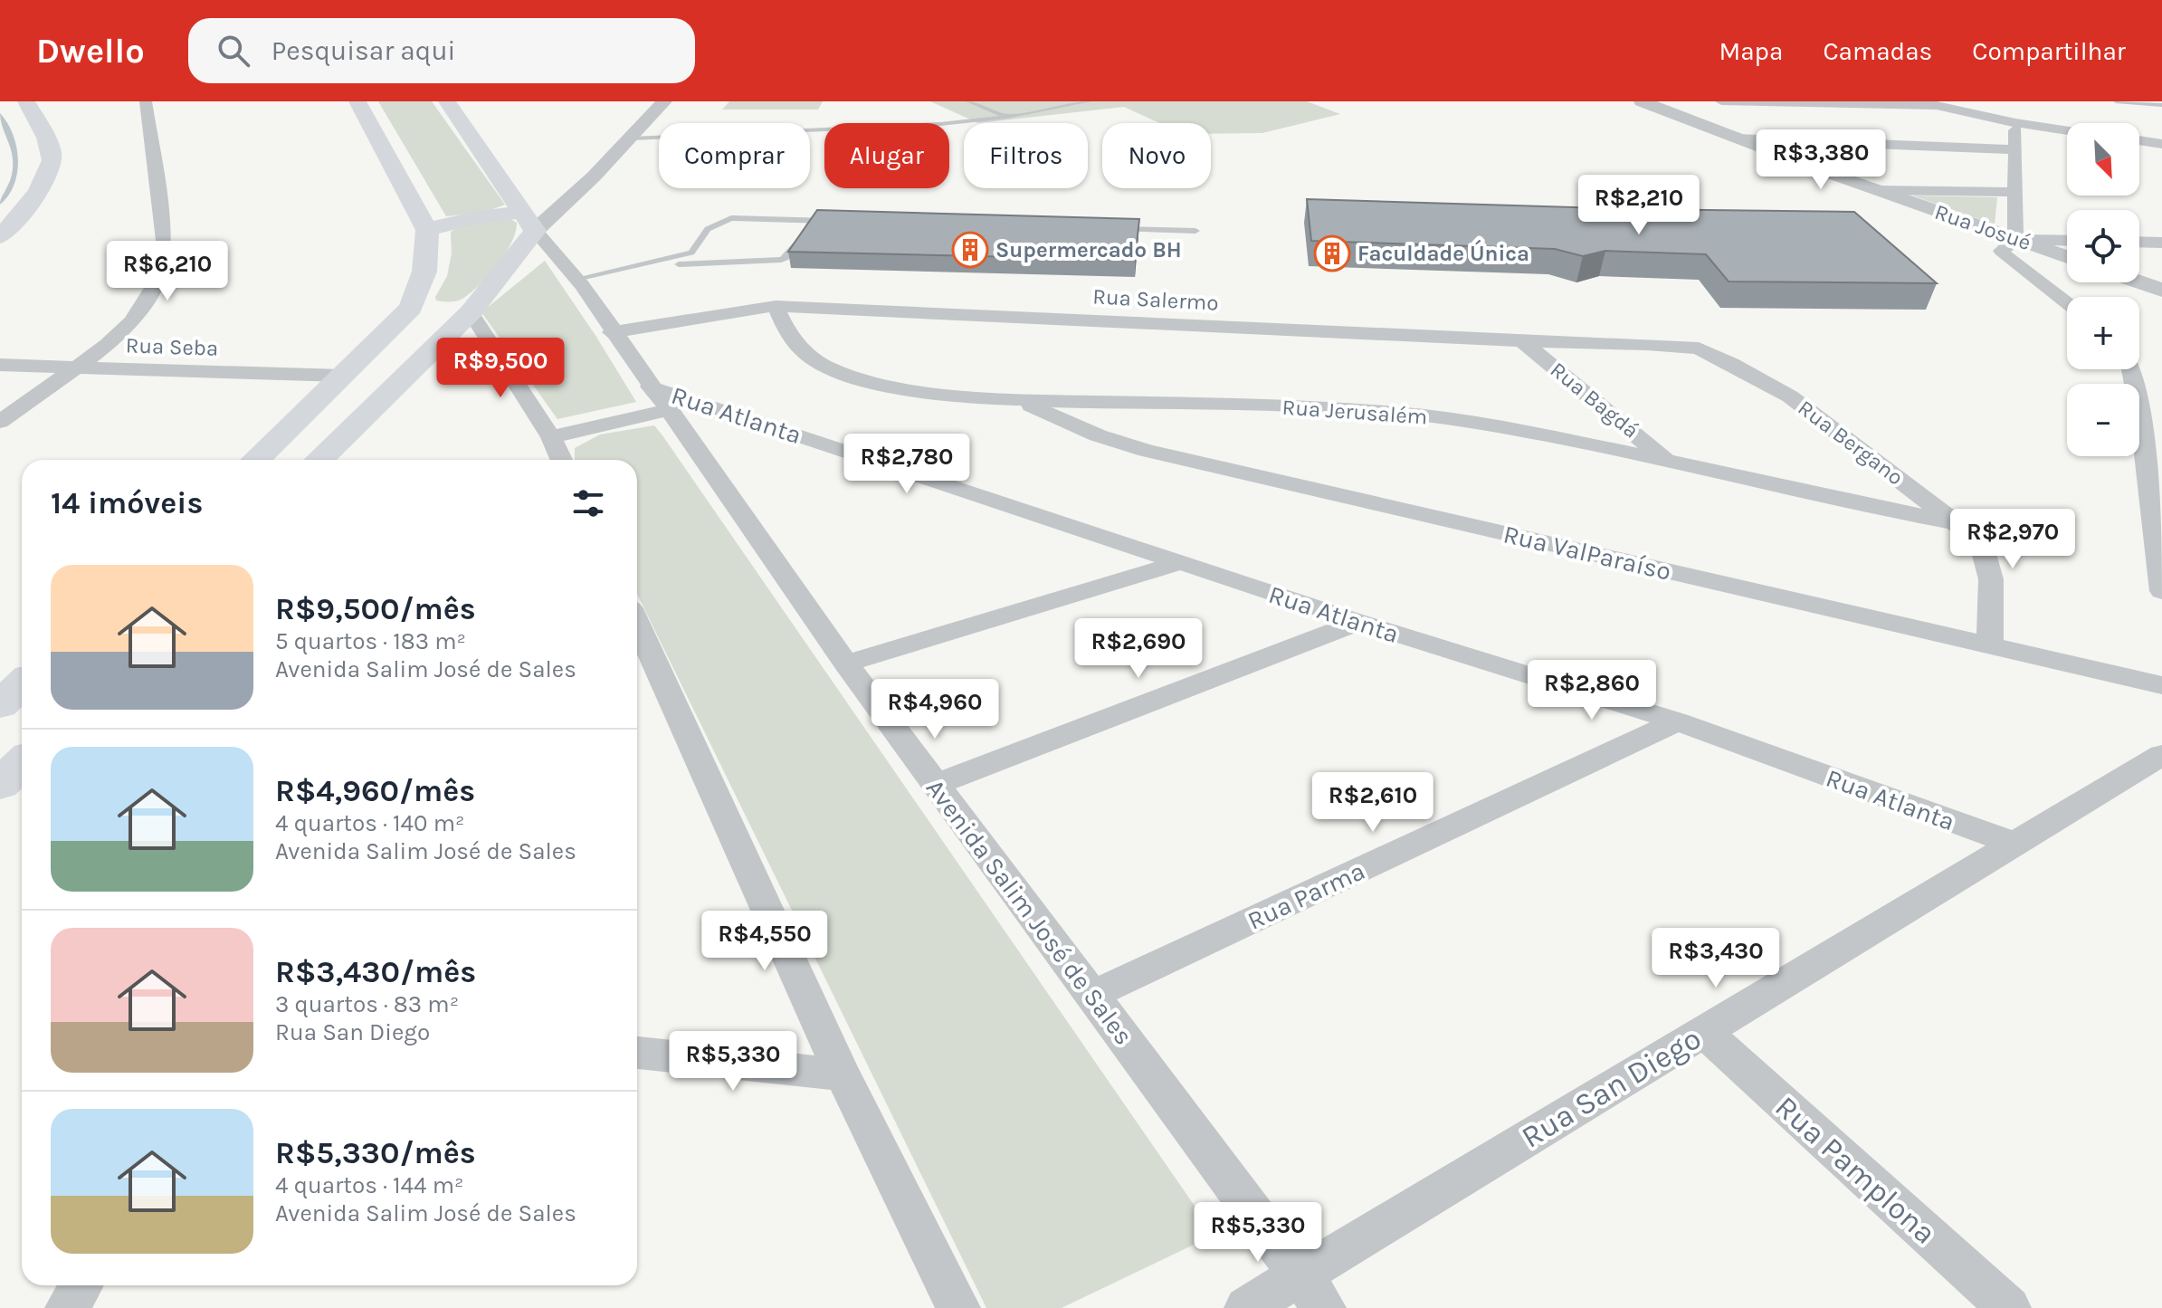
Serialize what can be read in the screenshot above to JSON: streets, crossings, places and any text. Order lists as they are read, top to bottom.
{
  "streets": {
    "street": [
      "Rua Josué",
      "Rua Salermo",
      "Rua Seba",
      "Rua Bagdá",
      "Rua Jerusalém",
      "Rua Atlanta",
      "Rua Bergano",
      "Rua ValParaíso",
      "Rua Parma",
      "Avenida Salim José de Sales",
      "Rua San Diego",
      "Rua Pamplona"
    ]
  },
  "crossings": [
    ["Rua Salermo", "Rua Bagdá"],
    ["Rua Salermo", "Rua Jerusalém"],
    ["Rua Salermo", "Rua Bergano"],
    ["Rua Salermo", "Avenida Salim José de Sales"],
    ["Rua Bagdá", "Rua Jerusalém"],
    ["Rua Jerusalém", "Rua Bergano"],
    ["Rua Jerusalém", "Rua ValParaíso"],
    ["Rua Atlanta", "Rua Parma"],
    ["Rua Atlanta", "Avenida Salim José de Sales"],
    ["Rua Atlanta", "Rua San Diego"],
    ["Rua Bergano", "Rua ValParaíso"],
    ["Rua Parma", "Avenida Salim José de Sales"],
    ["Avenida Salim José de Sales", "Rua San Diego"],
    ["Rua San Diego", "Rua Pamplona"]
  ],
  "places": {
    "building": ["Supermercado BH", "Faculdade Única"]
  },
  "north": "bottom right",
  "page": {
    "header": "Dwello",
    "search": "Pesquisar aqui",
    "nav": ["Mapa", "Camadas", "Compartilhar"],
    "map_buttons": ["+", "−"],
    "chip": [
      "Comprar",
      "Alugar",
      "Filtros",
      "Novo"
    ],
    "price": [
      "R$3,380",
      "R$2,210",
      "R$6,210",
      "R$9,500",
      "R$2,780",
      "R$2,970",
      "R$2,690",
      "R$2,860",
      "R$4,960",
      "R$2,610",
      "R$4,550",
      "R$3,430",
      "R$5,330",
      "R$5,330"
    ],
    "heading": "14 imóveis",
    "list": [
      {
        "name": "R$9,500/mês",
        "note": "5 quartos · 183 m² · Avenida Salim José de Sales"
      },
      {
        "name": "R$4,960/mês",
        "note": "4 quartos · 140 m² · Avenida Salim José de Sales"
      },
      {
        "name": "R$3,430/mês",
        "note": "3 quartos · 83 m² · Rua San Diego"
      },
      {
        "name": "R$5,330/mês",
        "note": "4 quartos · 144 m² · Avenida Salim José de Sales"
      }
    ]
  }
}
